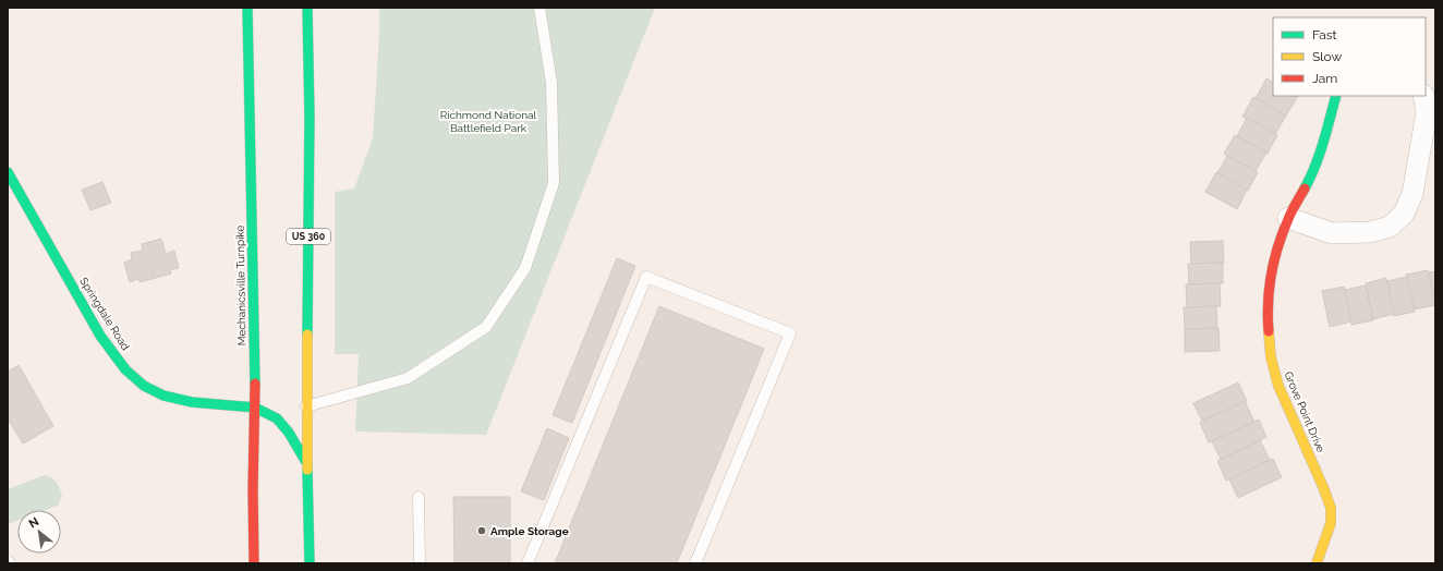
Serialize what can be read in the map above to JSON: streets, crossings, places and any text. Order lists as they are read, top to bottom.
{
  "streets": {
    "main road": [
      "US 360",
      "Mechanicsville Turnpike",
      "Springdale Road",
      "Grove Point Drive"
    ]
  },
  "crossings": [
    ["Mechanicsville Turnpike", "Springdale Road"]
  ],
  "parks": ["Richmond National Battlefield Park"],
  "places": ["Ample Storage"],
  "legend": ["Fast", "Slow", "Jam"],
  "north": "top left"
}
